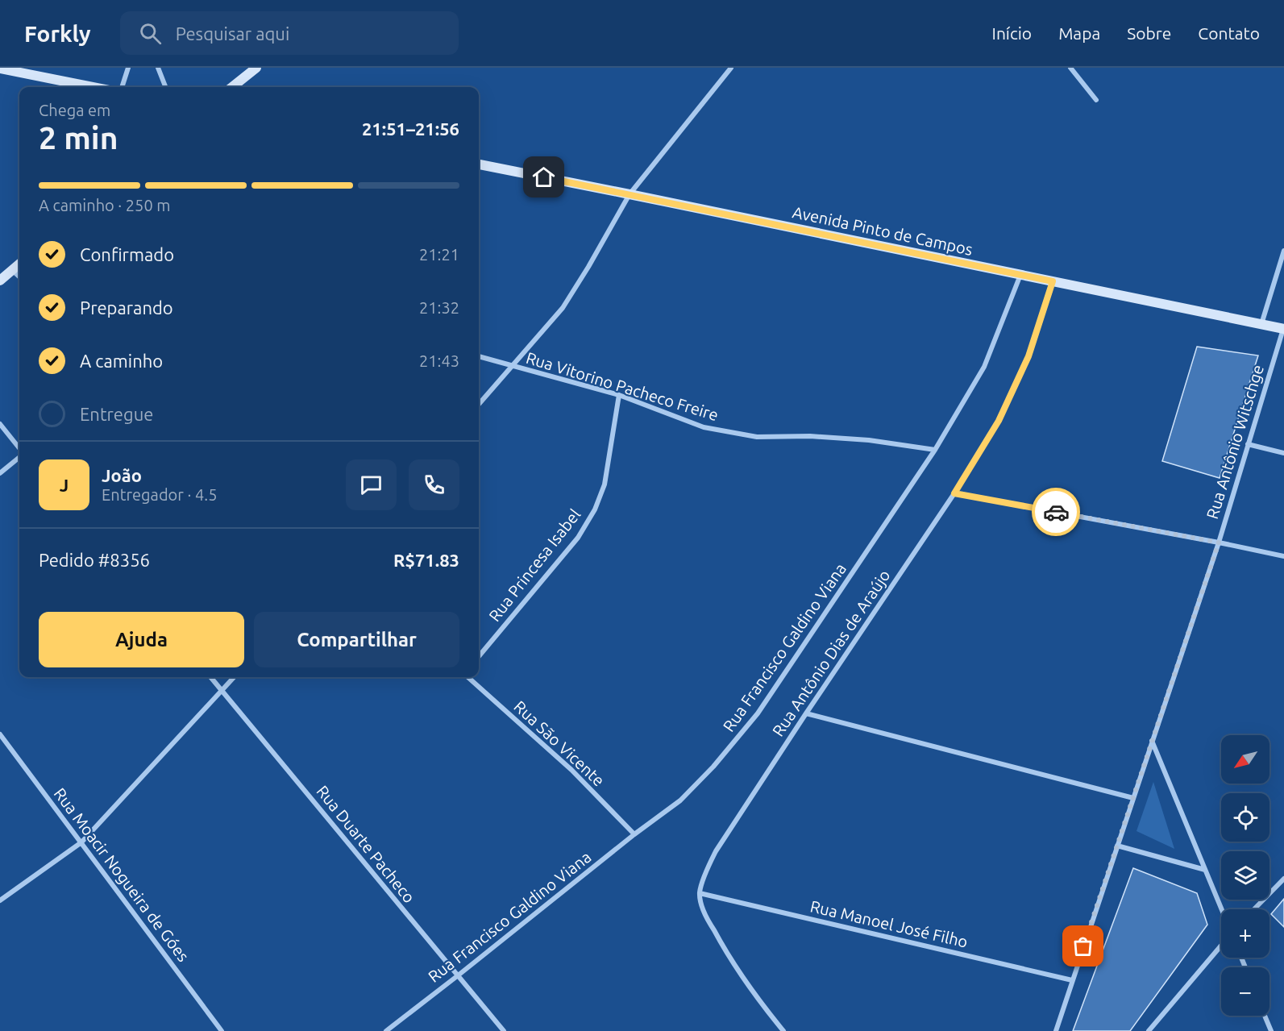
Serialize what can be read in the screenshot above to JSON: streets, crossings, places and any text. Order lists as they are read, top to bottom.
{
  "streets": {
    "street": [
      "Avenida Pinto de Campos",
      "Rua Vitorino Pacheco Freire",
      "Rua Antônio Witschge",
      "Rua Princesa Isabel",
      "Rua Francisco Galdino Viana",
      "Rua Antônio Dias de Araújo",
      "Rua São Vicente",
      "Rua Duarte Pacheco",
      "Rua Moacir Nogueira de Góes",
      "Rua Manoel José Filho"
    ]
  },
  "crossings": [
    ["Avenida Pinto de Campos", "Rua Antônio Witschge"],
    ["Avenida Pinto de Campos", "Rua Francisco Galdino Viana"],
    ["Avenida Pinto de Campos", "Rua Antônio Dias de Araújo"],
    ["Rua Vitorino Pacheco Freire", "Rua Princesa Isabel"],
    ["Rua Vitorino Pacheco Freire", "Rua Francisco Galdino Viana"],
    ["Rua Antônio Witschge", "Rua Manoel José Filho"],
    ["Rua Francisco Galdino Viana", "Rua São Vicente"],
    ["Rua Francisco Galdino Viana", "Rua Duarte Pacheco"],
    ["Rua Antônio Dias de Araújo", "Rua Manoel José Filho"]
  ],
  "north": "bottom left",
  "page": {
    "header": "Forkly",
    "search": "Pesquisar aqui",
    "nav": [
      "Início",
      "Mapa",
      "Sobre",
      "Contato"
    ],
    "heading": ["2 min", "Chega em", "21:51–21:56"],
    "panel": [
      "João",
      "Entregador · 4.5",
      "Pedido #8356",
      "R$71.83"
    ],
    "bar": "A caminho · 250 m",
    "list": [
      ["Confirmado", "21:21"],
      ["Preparando", "21:32"],
      ["A caminho", "21:43"],
      "Entregue"
    ],
    "round": "J",
    "buttons": ["Ajuda", "Compartilhar"],
    "map_buttons": ["+", "−"]
  }
}
